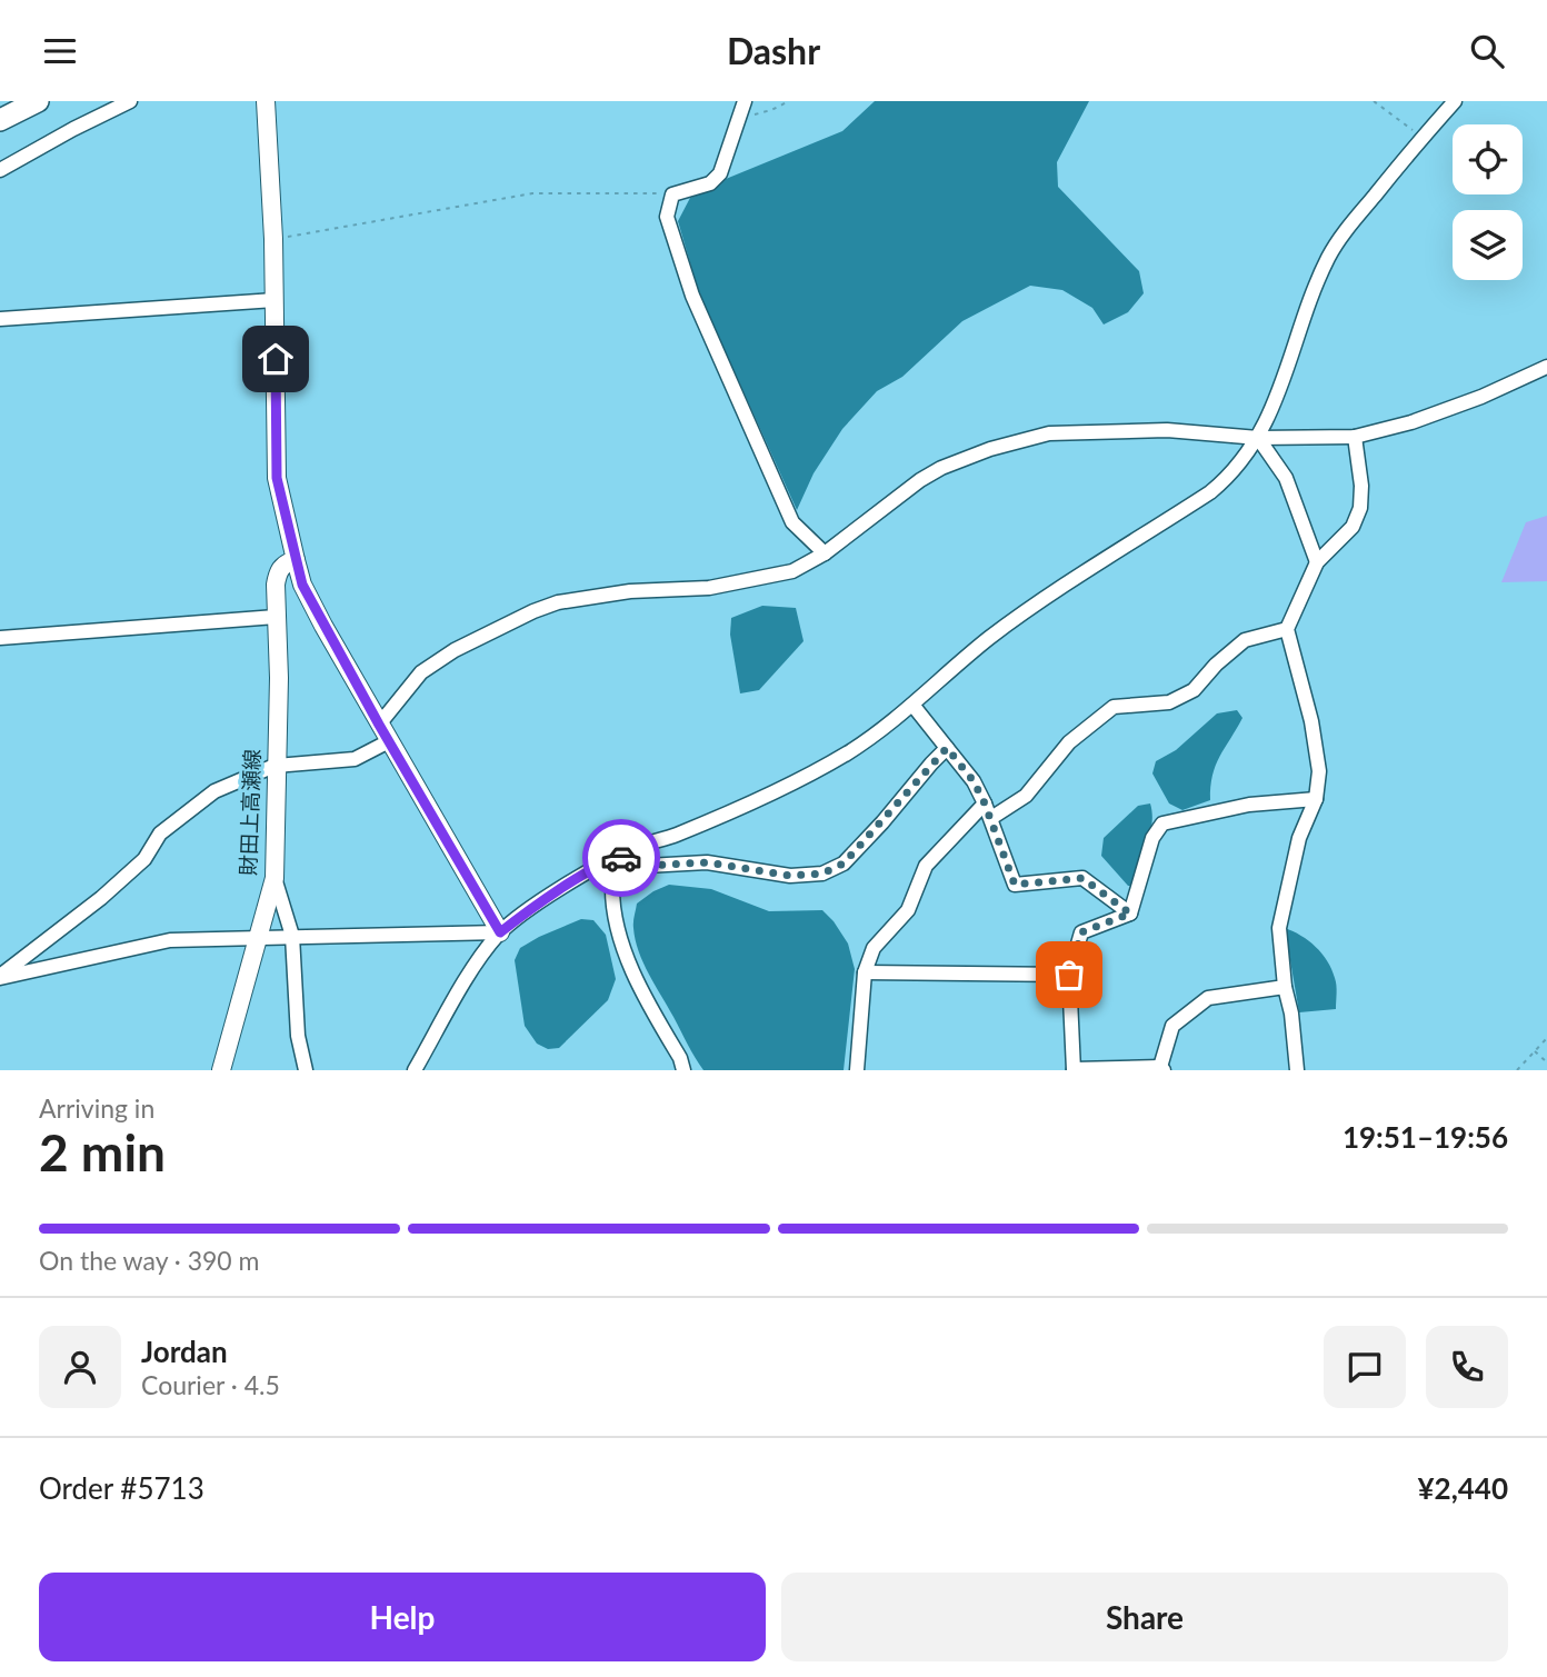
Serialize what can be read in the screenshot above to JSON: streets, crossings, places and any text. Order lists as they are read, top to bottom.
{
  "streets": {
    "main road": ["財田上高瀬線"]
  },
  "page": {
    "header": "Dashr",
    "heading": ["2 min", "Arriving in", "19:51–19:56"],
    "panel": [
      "Jordan",
      "Courier · 4.5",
      "Order #5713",
      "¥2,440"
    ],
    "bar": "On the way · 390 m",
    "buttons": ["Help", "Share"]
  }
}
